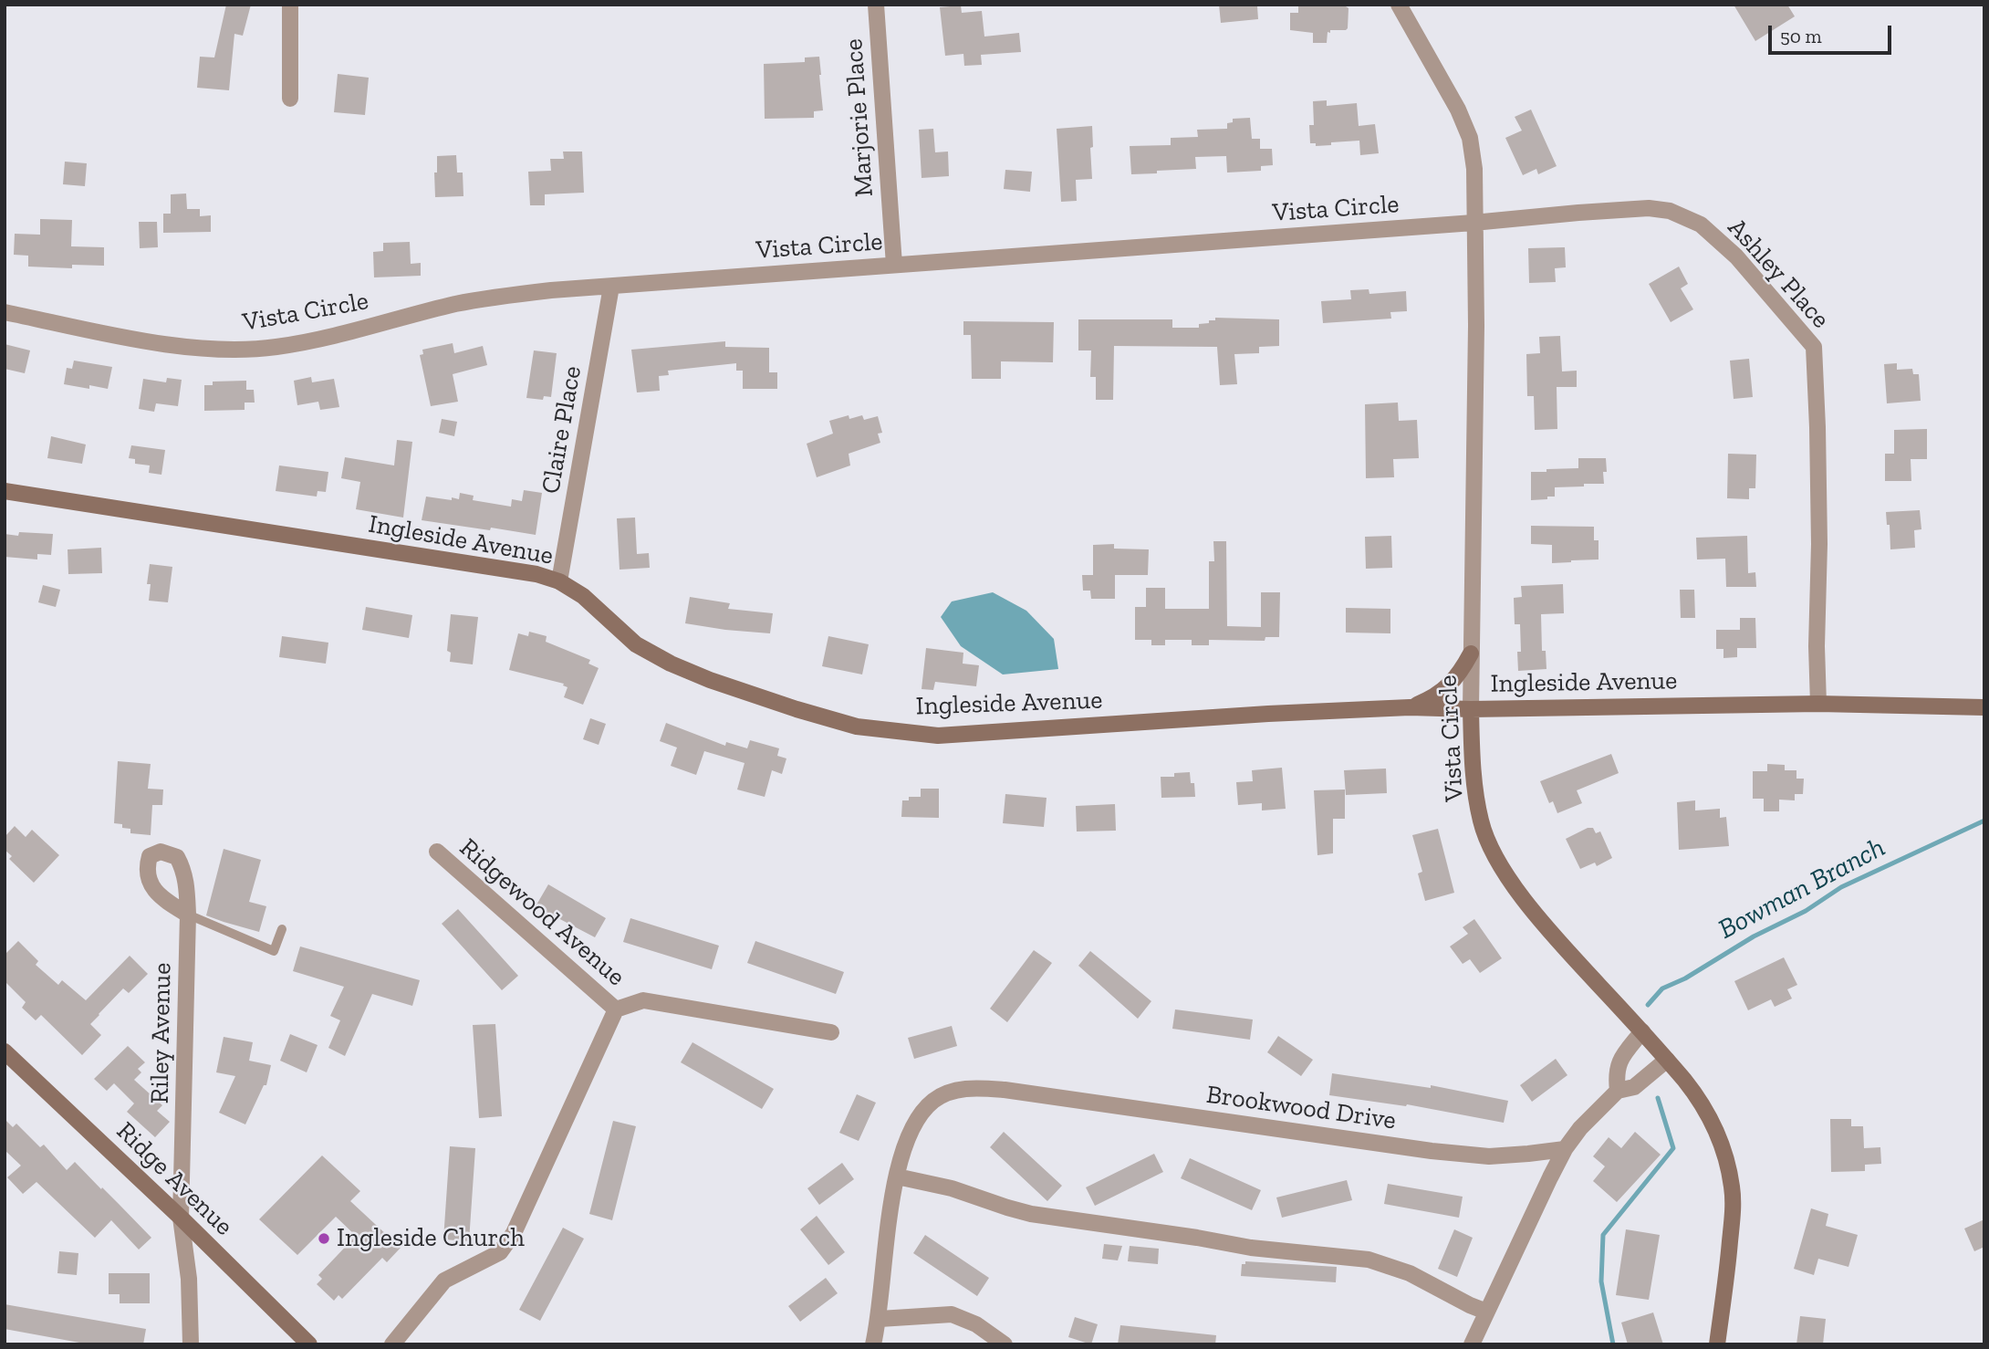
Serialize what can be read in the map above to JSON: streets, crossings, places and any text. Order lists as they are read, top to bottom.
{
  "streets": {
    "street": [
      "Marjorie Place",
      "Vista Circle",
      "Ashley Place",
      "Claire Place",
      "Ingleside Avenue",
      "Ridgewood Avenue",
      "Riley Avenue",
      "Brookwood Drive",
      "Ridge Avenue"
    ]
  },
  "crossings": [
    ["Marjorie Place", "Vista Circle"],
    ["Vista Circle", "Ashley Place"],
    ["Vista Circle", "Claire Place"],
    ["Vista Circle", "Ingleside Avenue"],
    ["Ashley Place", "Ingleside Avenue"],
    ["Claire Place", "Ingleside Avenue"],
    ["Riley Avenue", "Ridge Avenue"]
  ],
  "water": ["Bowman Branch"],
  "places": ["Ingleside Church"],
  "scale_bar": "50 m"
}
